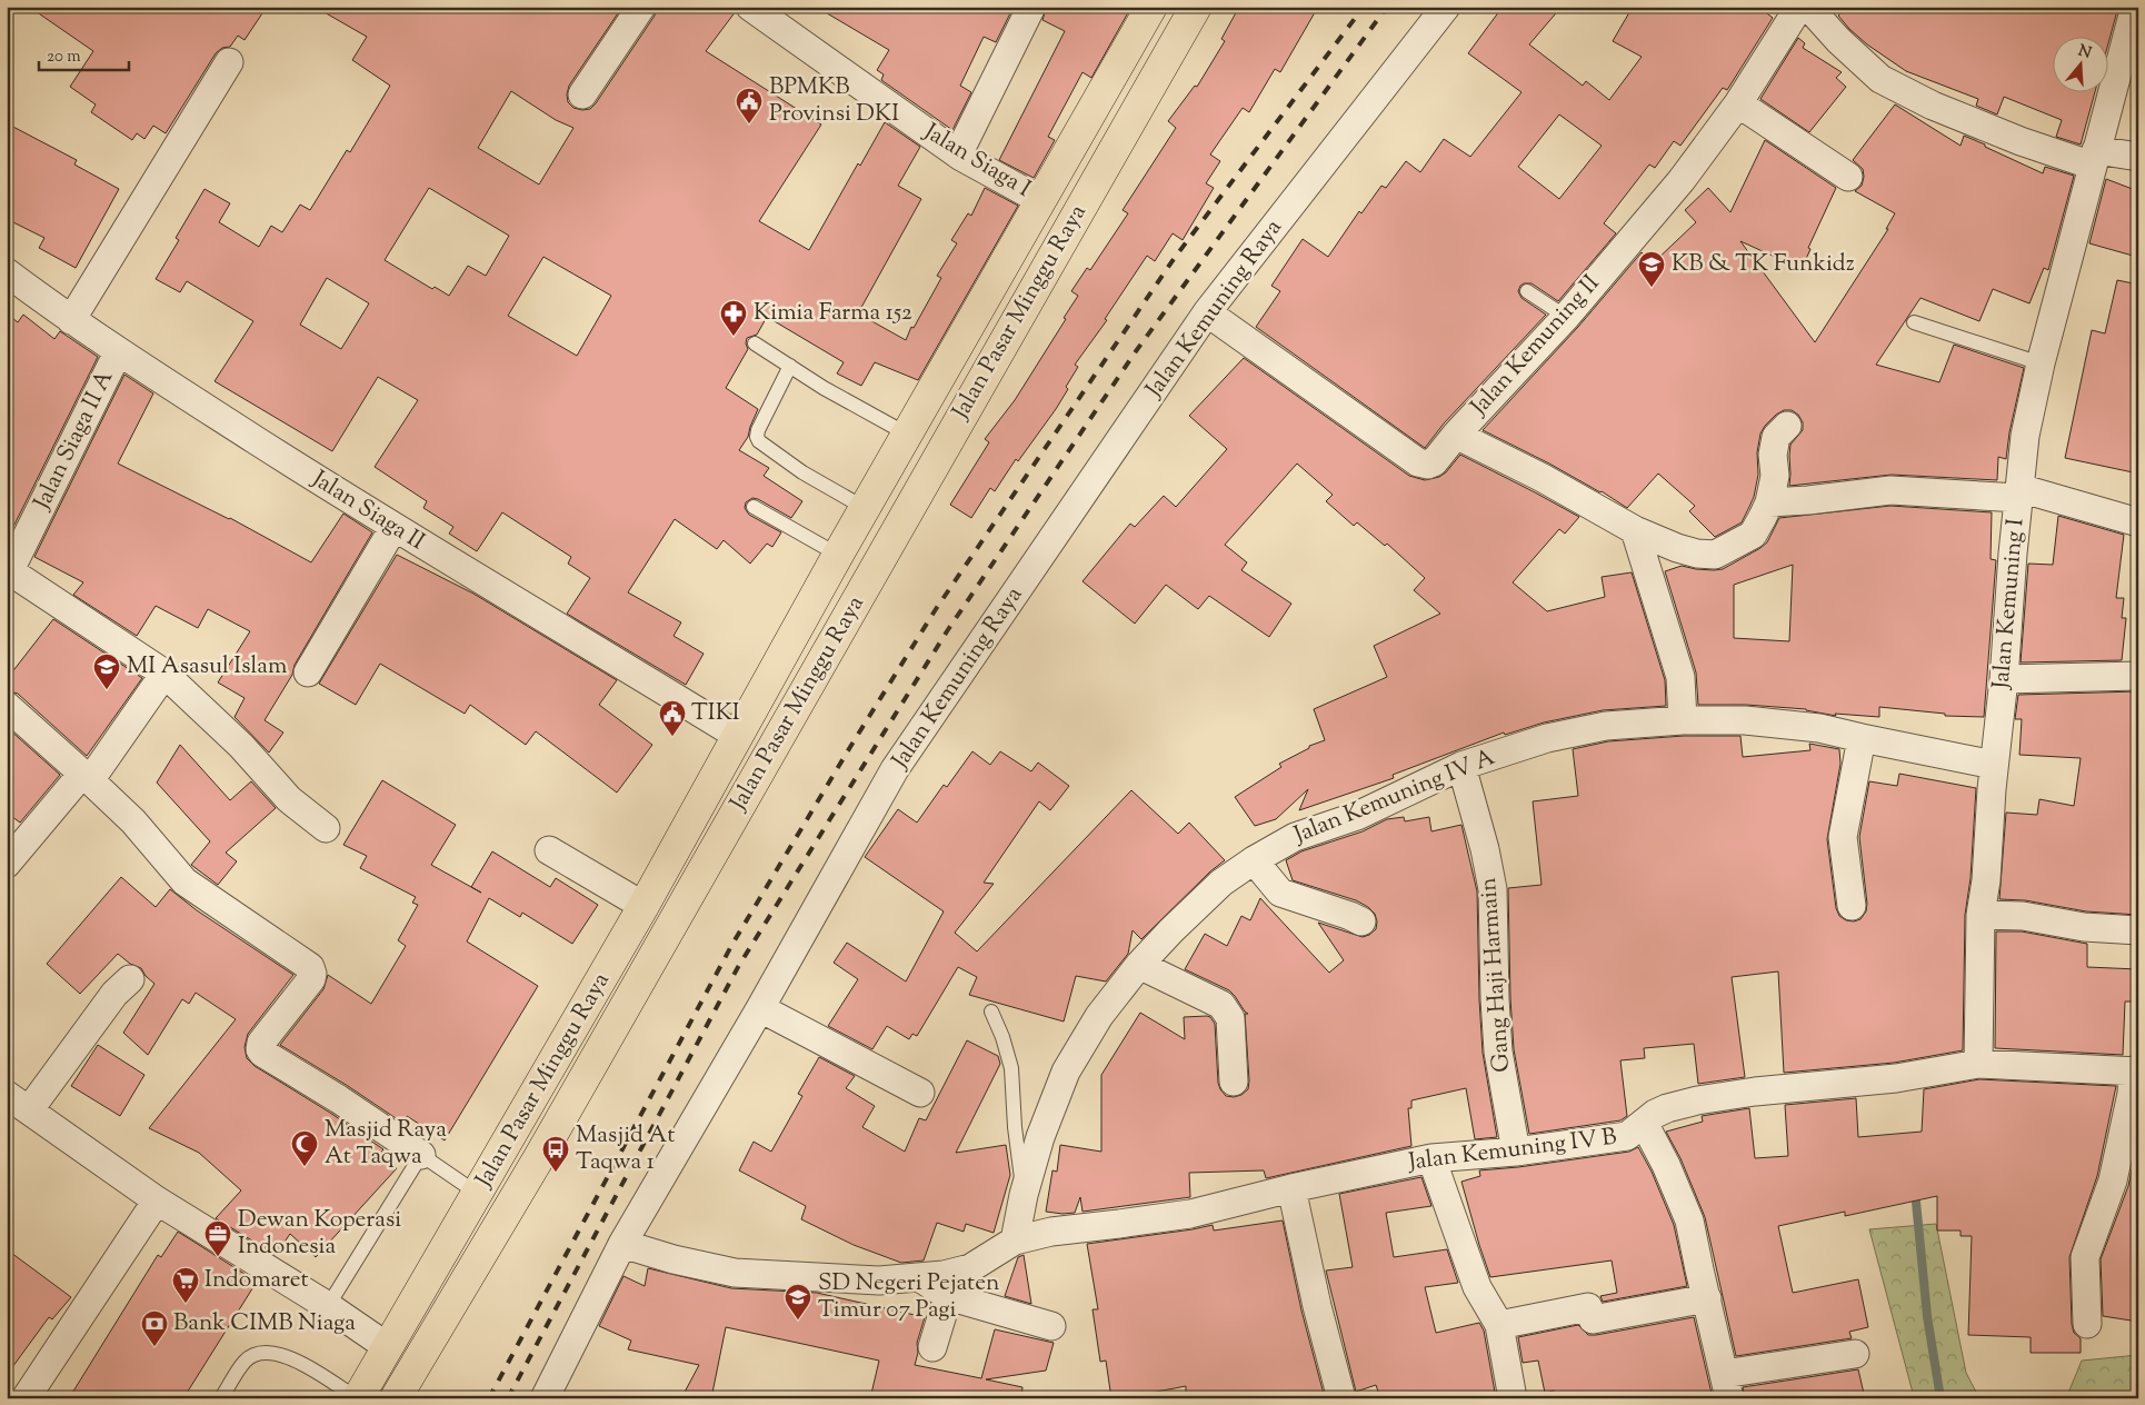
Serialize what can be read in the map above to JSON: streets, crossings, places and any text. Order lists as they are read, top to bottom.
{
  "streets": {
    "main road": ["Jalan Pasar Minggu Raya"],
    "street": [
      "Jalan Siaga I",
      "Jalan Kemuning Raya",
      "Jalan Kemuning II",
      "Jalan Siaga II A",
      "Jalan Siaga II",
      "Jalan Kemuning I",
      "Jalan Kemuning IV A",
      "Gang Haji Harmain",
      "Jalan Kemuning IV B"
    ]
  },
  "crossings": [
    ["Jalan Siaga I", "Jalan Pasar Minggu Raya"],
    ["Jalan Kemuning Raya", "Jalan Kemuning II"],
    ["Jalan Kemuning Raya", "Jalan Kemuning IV B"],
    ["Jalan Pasar Minggu Raya", "Jalan Siaga II"],
    ["Jalan Siaga II A", "Jalan Siaga II"],
    ["Jalan Kemuning I", "Jalan Kemuning IV A"],
    ["Jalan Kemuning I", "Jalan Kemuning IV B"],
    ["Jalan Kemuning IV A", "Gang Haji Harmain"],
    ["Jalan Kemuning IV A", "Jalan Kemuning IV B"],
    ["Gang Haji Harmain", "Jalan Kemuning IV B"]
  ],
  "places": {
    "public building": ["BPMKB Provinsi DKI", "TIKI"],
    "school or university": ["KB & TK Funkidz", "MI Asasul Islam", "SD Negeri Pejaten Timur 07 Pagi"],
    "pharmacy": ["Kimia Farma 152"],
    "mosque": ["Masjid Raya At Taqwa"],
    "bus stop": ["Masjid At Taqwa 1"],
    "office": ["Dewan Koperasi Indonesia"],
    "supermarket": ["Indomaret"],
    "bank": ["Bank CIMB Niaga"]
  },
  "scale_bar": "20 m",
  "north": "top"
}
